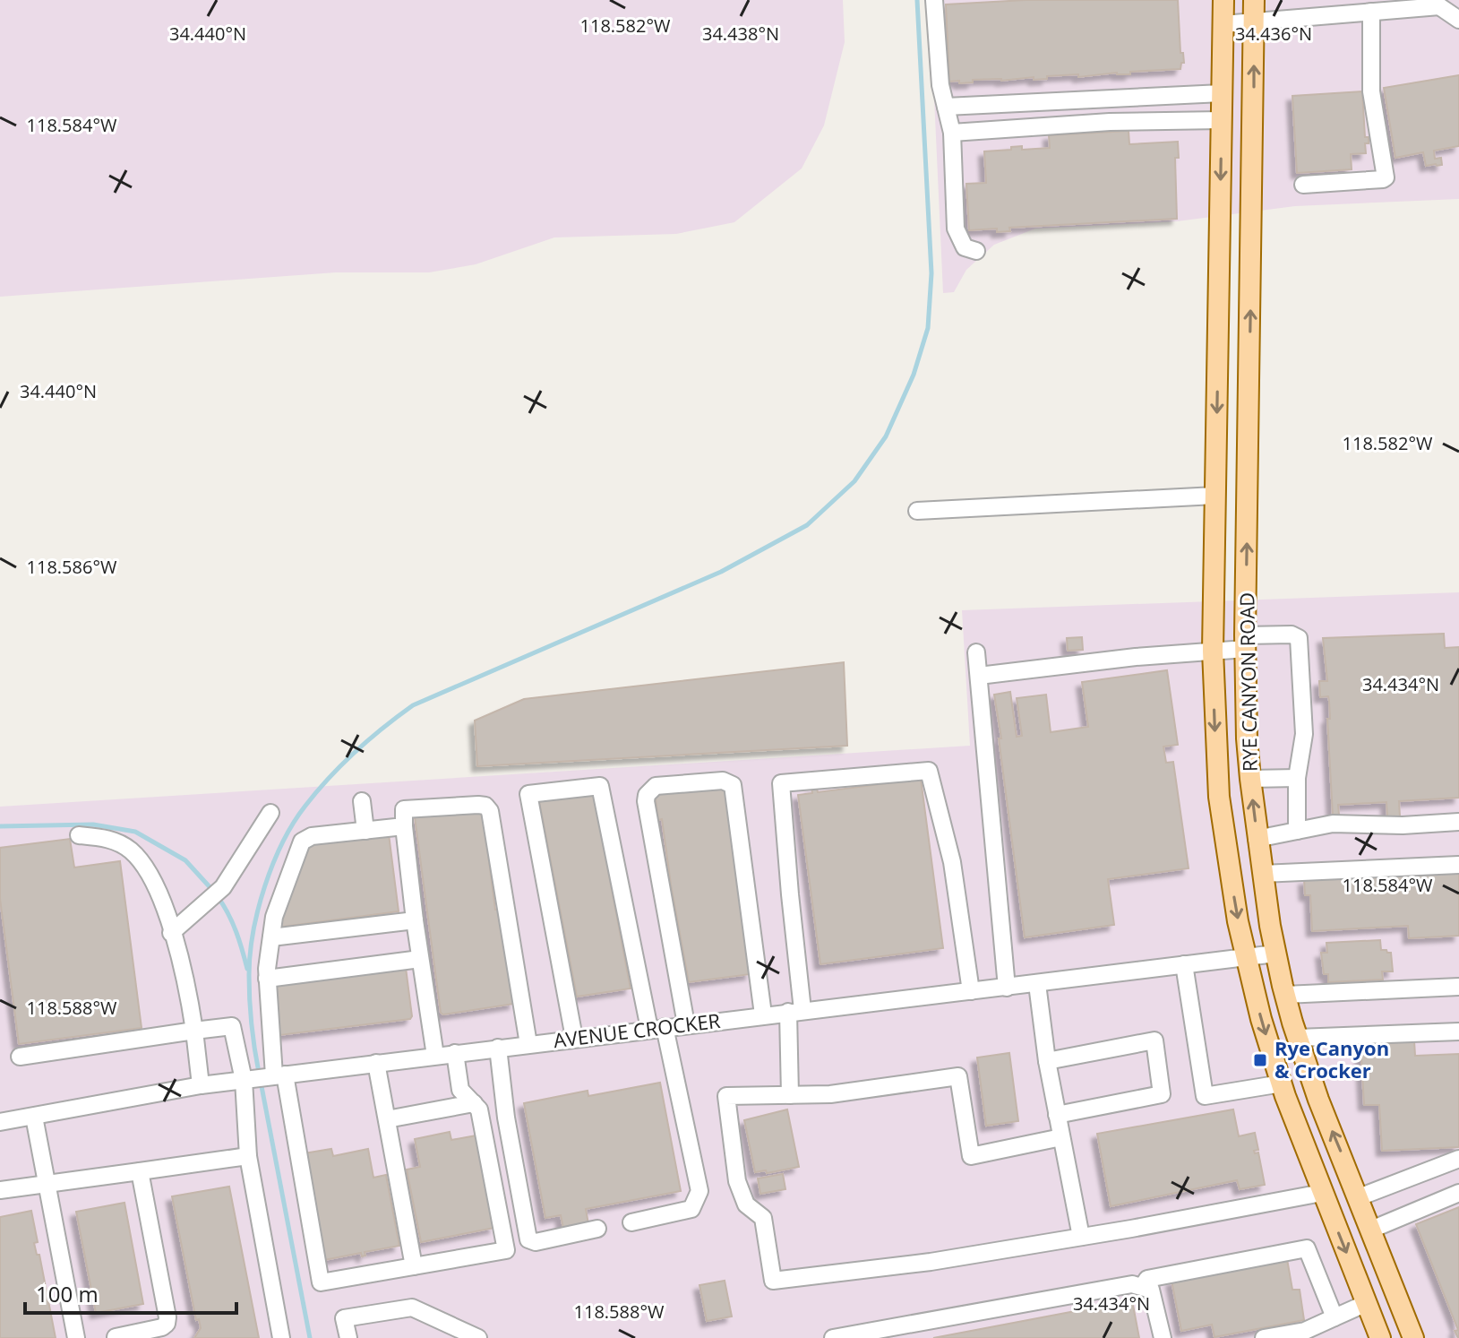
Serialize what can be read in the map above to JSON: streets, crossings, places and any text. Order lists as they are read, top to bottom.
{
  "streets": {
    "main road": ["RYE CANYON ROAD"],
    "street": ["AVENUE CROCKER"]
  },
  "crossings": [
    ["RYE CANYON ROAD", "AVENUE CROCKER"]
  ],
  "places": {
    "transit": ["Rye Canyon & Crocker"]
  },
  "scale_bar": "100 m",
  "coordinates": [
    "118.582°W",
    "34.440°N",
    "34.438°N",
    "34.436°N",
    "118.584°W",
    "118.586°W",
    "34.434°N",
    "118.588°W"
  ]
}
